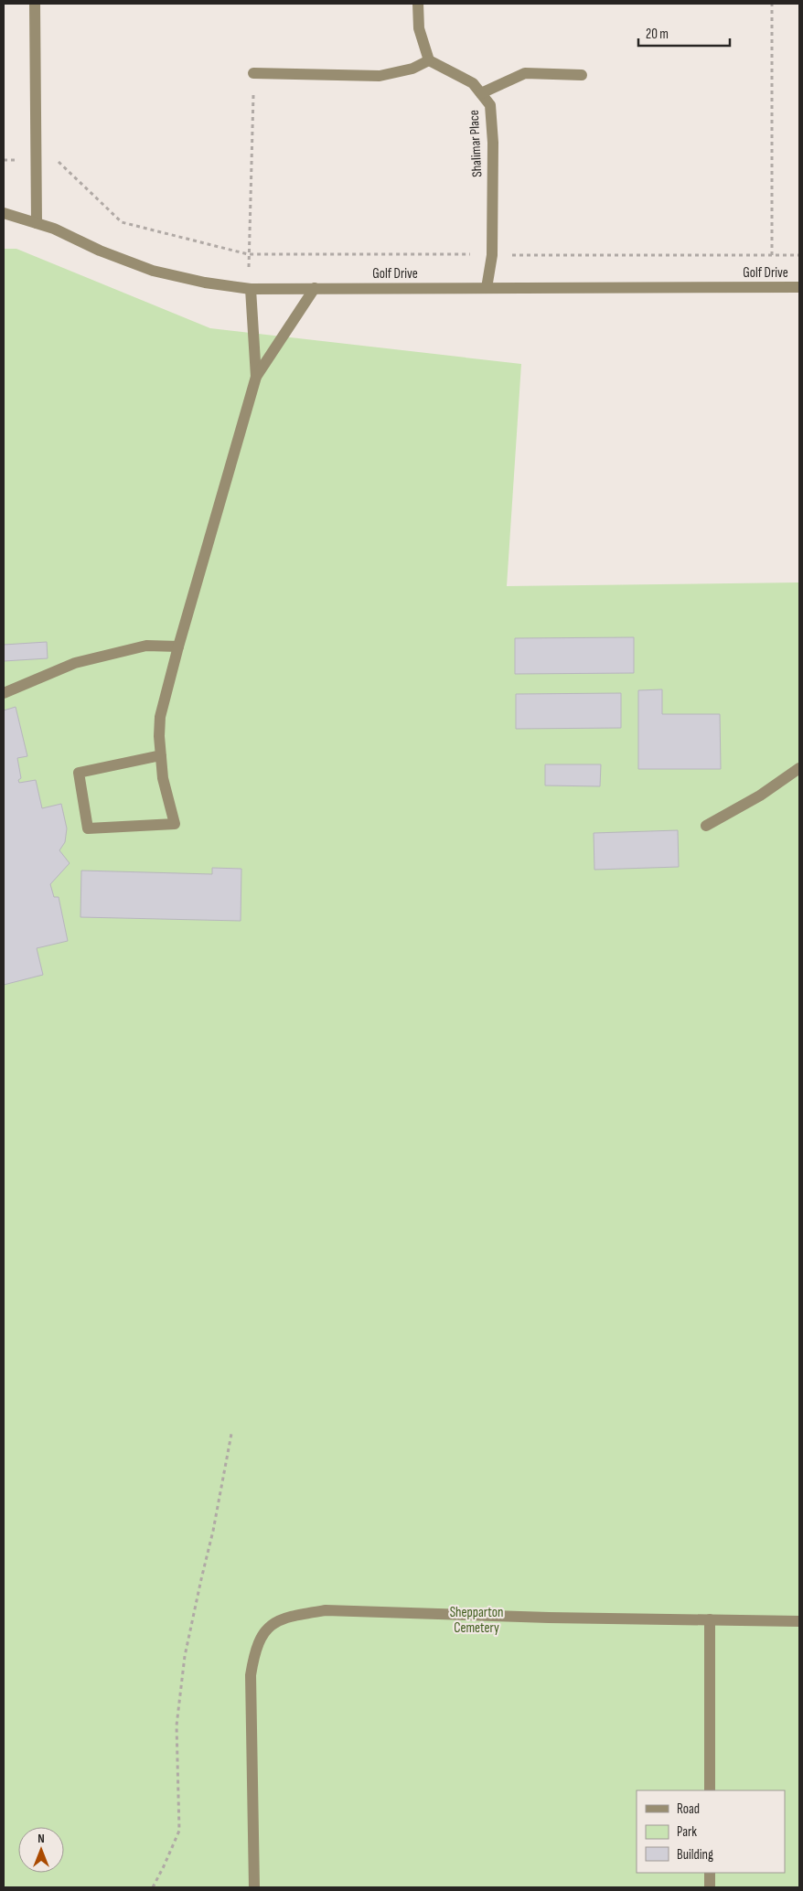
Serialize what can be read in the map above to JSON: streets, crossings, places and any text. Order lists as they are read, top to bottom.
{
  "streets": {
    "street": ["Shalimar Place", "Golf Drive"]
  },
  "crossings": [
    ["Shalimar Place", "Golf Drive"]
  ],
  "parks": ["Shepparton Cemetery"],
  "legend": ["Road", "Park", "Building"],
  "scale_bar": "20 m",
  "north": "top"
}
